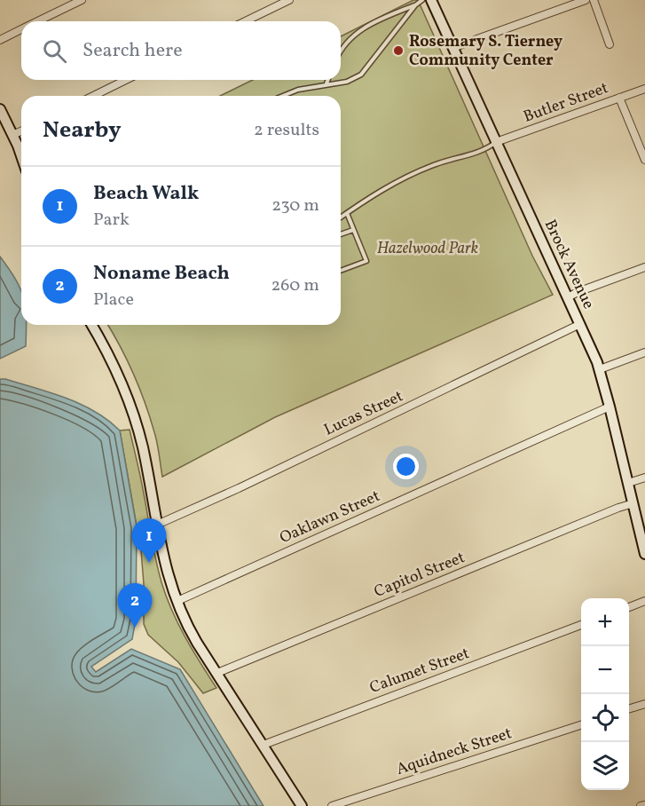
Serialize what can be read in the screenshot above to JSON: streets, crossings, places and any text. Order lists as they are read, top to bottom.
{
  "streets": {
    "main road": ["Brock Avenue"],
    "street": [
      "Butler Street",
      "Lucas Street",
      "Oaklawn Street",
      "Capitol Street",
      "Calumet Street",
      "Aquidneck Street"
    ]
  },
  "crossings": [
    ["Butler Street", "Brock Avenue"],
    ["Brock Avenue", "Lucas Street"],
    ["Brock Avenue", "Oaklawn Street"],
    ["Brock Avenue", "Capitol Street"]
  ],
  "parks": ["Hazelwood Park"],
  "places": ["Rosemary S. Tierney Community Center"],
  "page": {
    "search": "Search here",
    "heading": ["Nearby", "2 results"],
    "list": [
      {
        "mark": "1",
        "name": "Beach Walk",
        "note": "Park",
        "value": "230 m"
      },
      {
        "mark": "2",
        "name": "Noname Beach",
        "note": "Place",
        "value": "260 m"
      }
    ],
    "pins": ["1", "2"],
    "map_buttons": ["+", "−"]
  }
}
